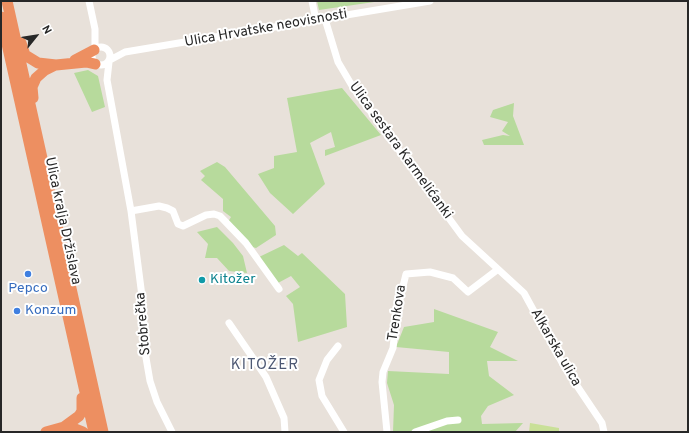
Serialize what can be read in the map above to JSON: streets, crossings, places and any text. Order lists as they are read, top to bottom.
{
  "streets": {
    "highway": ["Ulica kralja Držislava"],
    "street": [
      "Ulica Hrvatske neovisnosti",
      "Ulica sestara Karmelićanki",
      "Trenkova",
      "Stobrečka",
      "Alkarska ulica"
    ]
  },
  "crossings": [
    ["Ulica Hrvatske neovisnosti", "Ulica sestara Karmelićanki"],
    ["Ulica Hrvatske neovisnosti", "Stobrečka"],
    ["Ulica sestara Karmelićanki", "Trenkova"],
    ["Ulica sestara Karmelićanki", "Alkarska ulica"],
    ["Trenkova", "Alkarska ulica"]
  ],
  "districts": ["KITOŽER"],
  "places": ["Pepco", "Kitožer", "Konzum"],
  "north": "top right"
}
